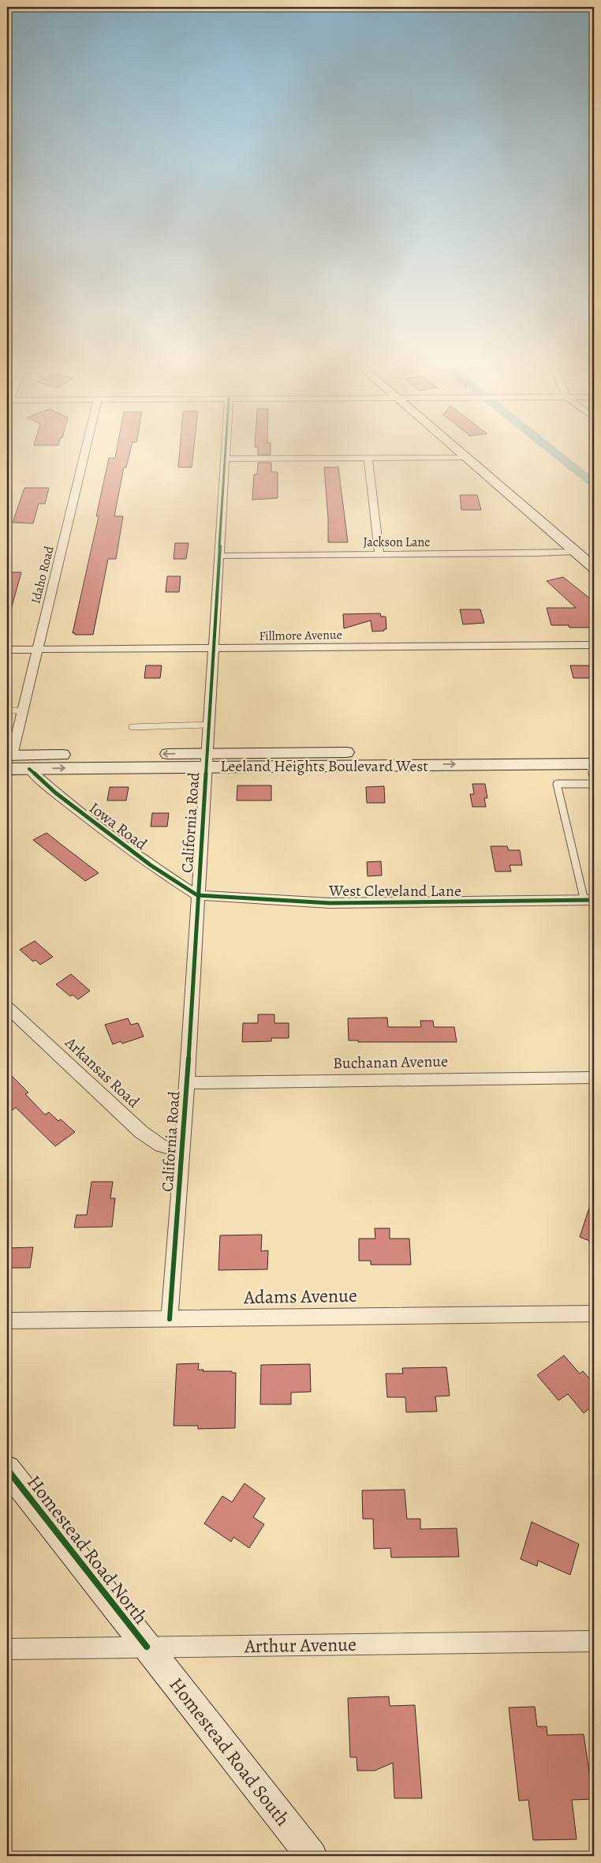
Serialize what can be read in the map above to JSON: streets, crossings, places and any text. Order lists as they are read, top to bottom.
{
  "streets": {
    "main road": ["Leeland Heights Boulevard West", "Homestead Road North", "Homestead Road South"],
    "street": [
      "Jackson Lane",
      "Idaho Road",
      "Fillmore Avenue",
      "California Road",
      "Iowa Road",
      "West Cleveland Lane",
      "Buchanan Avenue",
      "Arkansas Road",
      "Adams Avenue",
      "Arthur Avenue"
    ]
  },
  "crossings": [
    ["Jackson Lane", "California Road"],
    ["Idaho Road", "Fillmore Avenue"],
    ["Idaho Road", "Leeland Heights Boulevard West"],
    ["Fillmore Avenue", "California Road"],
    ["Leeland Heights Boulevard West", "California Road"],
    ["Leeland Heights Boulevard West", "Iowa Road"],
    ["California Road", "Iowa Road"],
    ["California Road", "West Cleveland Lane"],
    ["California Road", "Buchanan Avenue"],
    ["California Road", "Arkansas Road"],
    ["California Road", "Adams Avenue"],
    ["Iowa Road", "West Cleveland Lane"],
    ["Homestead Road North", "Arthur Avenue"],
    ["Homestead Road North", "Homestead Road South"],
    ["Arthur Avenue", "Homestead Road South"]
  ]
}
